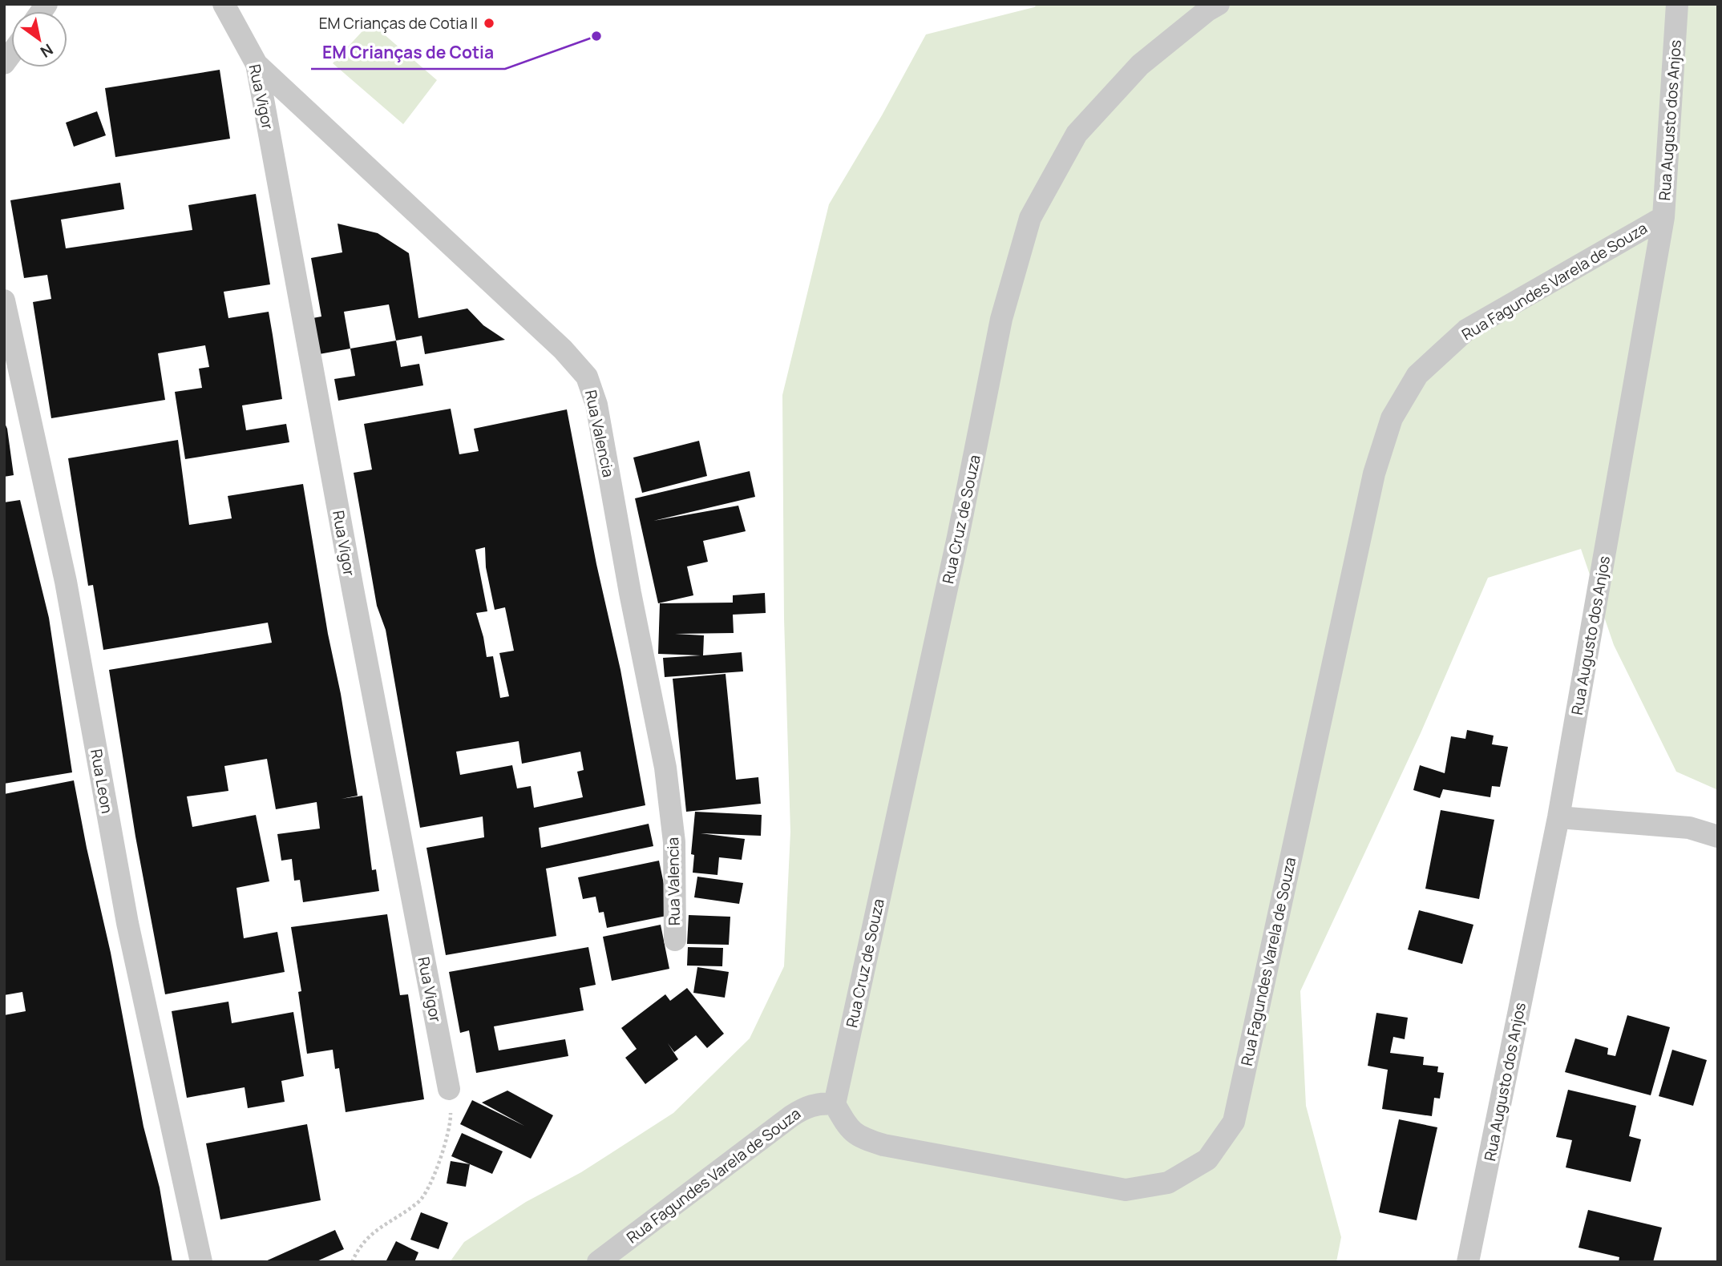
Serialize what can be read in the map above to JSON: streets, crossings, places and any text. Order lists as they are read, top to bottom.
{
  "streets": {
    "street": [
      "Rua Vigor",
      "Rua Augusto dos Anjos",
      "Rua Fagundes Varela de Souza",
      "Rua Valencia",
      "Rua Cruz de Souza",
      "Rua Leon"
    ]
  },
  "crossings": [
    ["Rua Vigor", "Rua Valencia"],
    ["Rua Augusto dos Anjos", "Rua Fagundes Varela de Souza"],
    ["Rua Fagundes Varela de Souza", "Rua Cruz de Souza"]
  ],
  "places": ["EM Crianças de Cotia II", "EM Crianças de Cotia"],
  "north": "bottom right"
}
